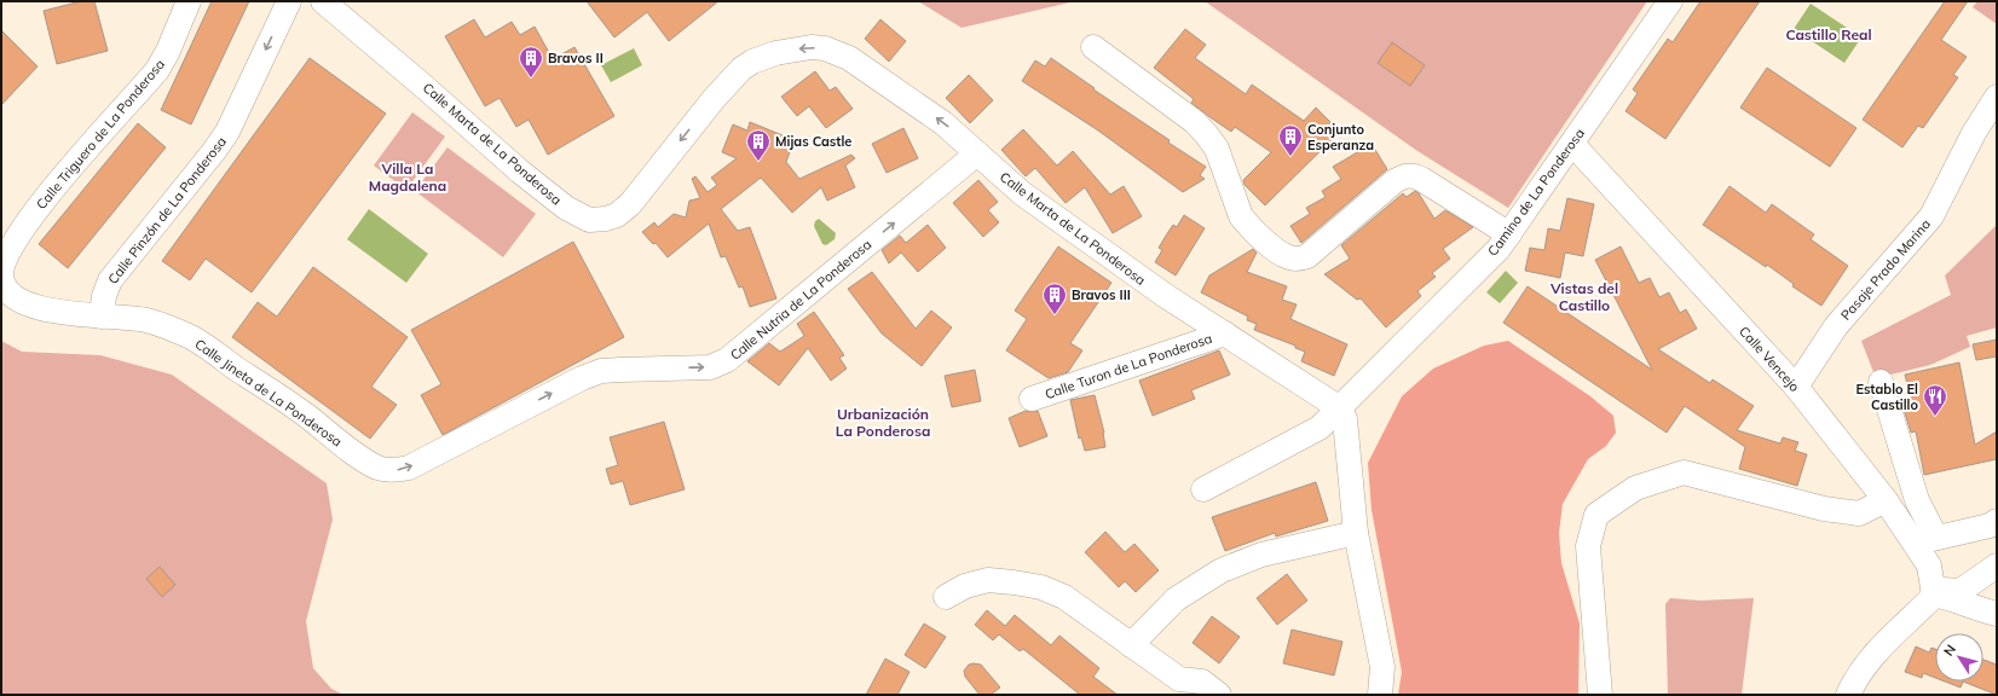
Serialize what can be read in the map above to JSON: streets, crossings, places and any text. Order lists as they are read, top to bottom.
{
  "streets": {
    "street": [
      "Calle Triguero de La Ponderosa",
      "Calle Marta de La Ponderosa",
      "Camino de La Ponderosa",
      "Calle Pinzón de La Ponderosa",
      "Pasaje Prado Marina",
      "Calle Nutria de La Ponderosa",
      "Calle Vencejo",
      "Calle Turon de La Ponderosa",
      "Calle Jineta de La Ponderosa"
    ]
  },
  "crossings": [
    ["Calle Triguero de La Ponderosa", "Calle Jineta de La Ponderosa"],
    ["Calle Marta de La Ponderosa", "Camino de La Ponderosa"],
    ["Calle Marta de La Ponderosa", "Calle Nutria de La Ponderosa"],
    ["Calle Marta de La Ponderosa", "Calle Turon de La Ponderosa"],
    ["Camino de La Ponderosa", "Calle Vencejo"],
    ["Calle Pinzón de La Ponderosa", "Calle Jineta de La Ponderosa"],
    ["Pasaje Prado Marina", "Calle Vencejo"],
    ["Calle Nutria de La Ponderosa", "Calle Jineta de La Ponderosa"]
  ],
  "one_way": ["Calle Pinzón de La Ponderosa", "Calle Nutria de La Ponderosa"],
  "districts": [
    "Castillo Real",
    "Villa La Magdalena",
    "Vistas del Castillo",
    "Urbanización La Ponderosa"
  ],
  "places": {
    "building": [
      "Bravos II",
      "Conjunto Esperanza",
      "Mijas Castle",
      "Bravos III"
    ],
    "restaurant": ["Establo El Castillo"]
  },
  "north": "top left"
}
